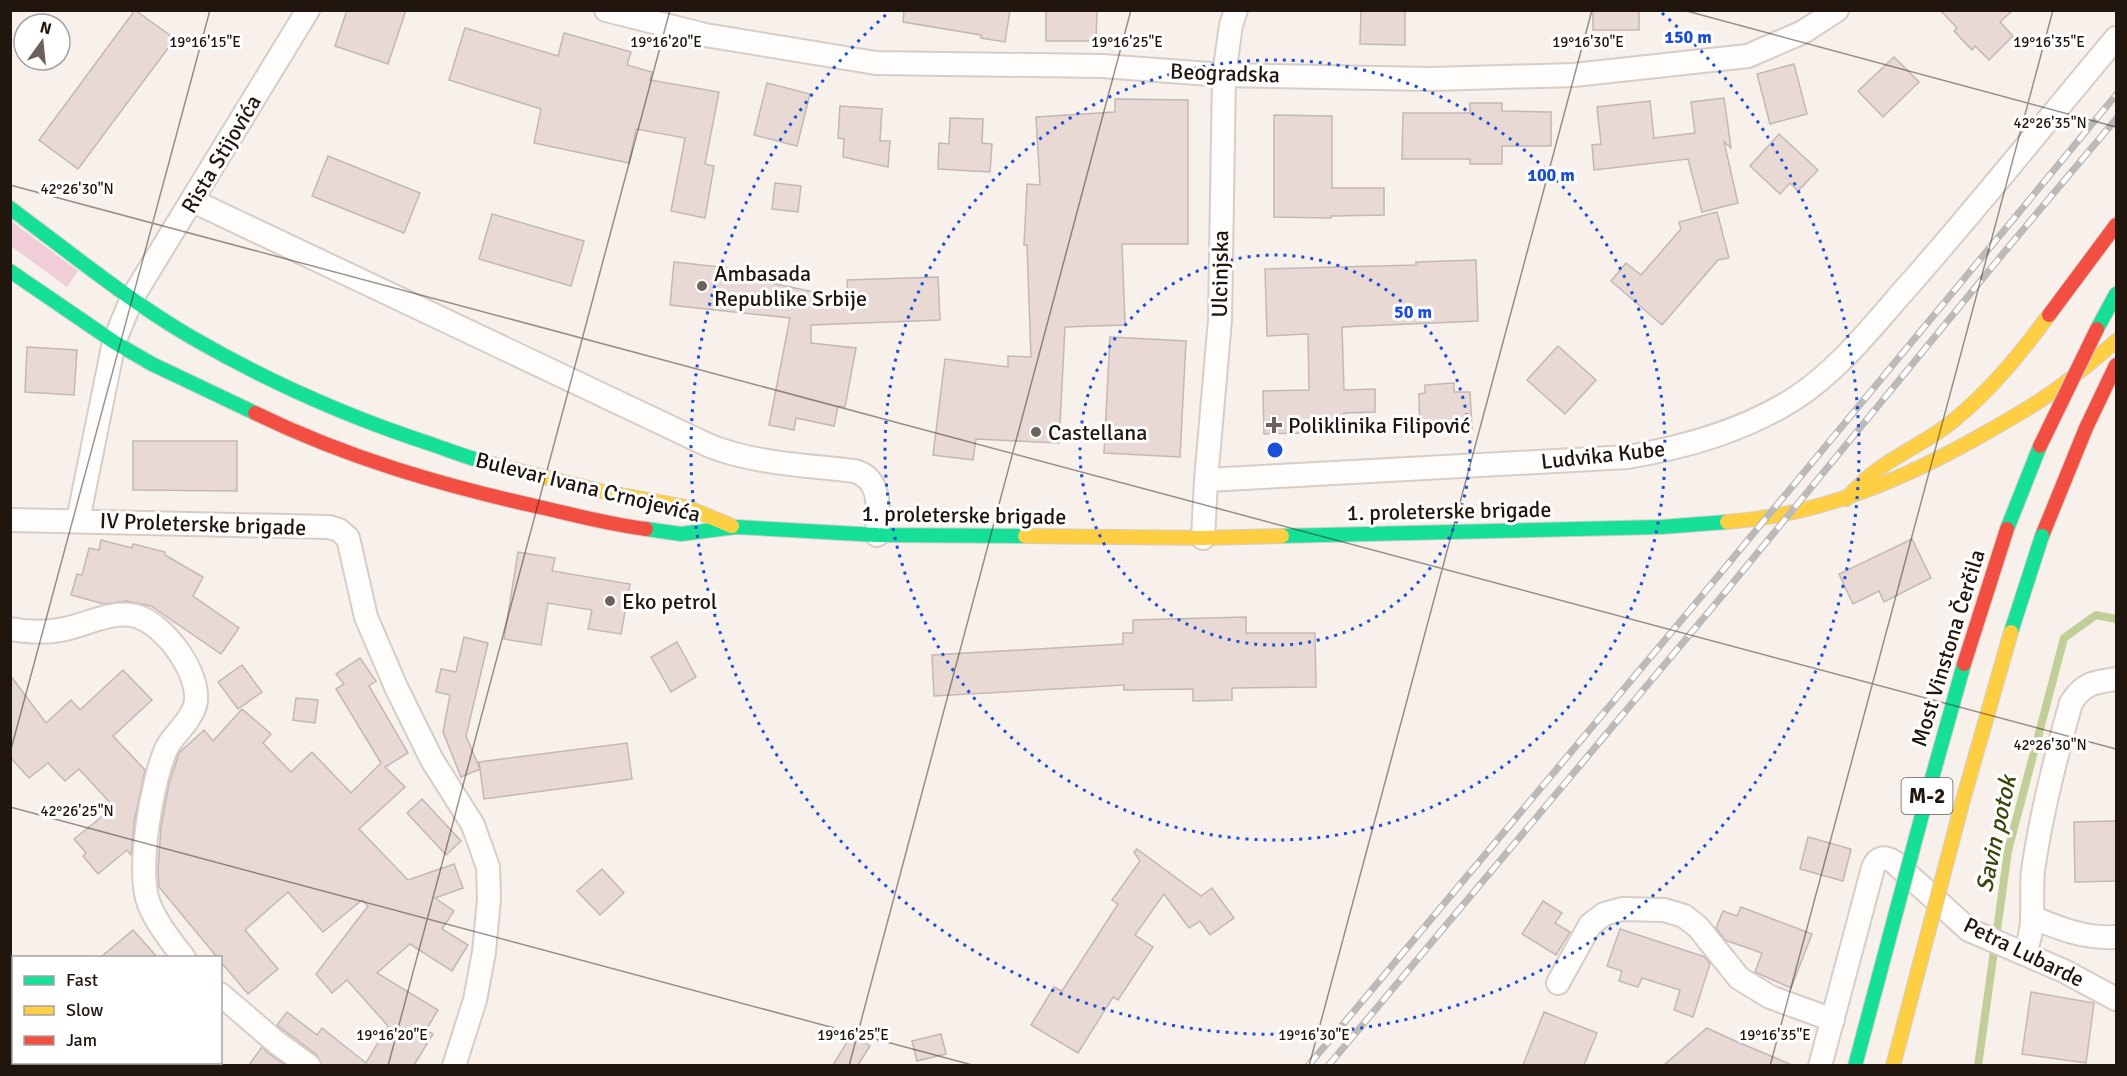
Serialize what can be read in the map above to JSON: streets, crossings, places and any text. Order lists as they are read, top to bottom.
{
  "streets": {
    "main road": [
      "Bulevar Ivana Crnojevića",
      "1. proleterske brigade",
      "Most Vinstona Čerčila",
      "M-2"
    ],
    "street": [
      "Beogradska",
      "Rista Stijovića",
      "Ulcinjska",
      "Ludvika Kube",
      "IV Proleterske brigade",
      "Petra Lubarde"
    ]
  },
  "crossings": [
    ["Beogradska", "Ulcinjska"],
    ["Rista Stijovića", "Bulevar Ivana Crnojevića"],
    ["Rista Stijovića", "IV Proleterske brigade"],
    ["Ulcinjska", "Ludvika Kube"],
    ["Ulcinjska", "1. proleterske brigade"],
    ["Bulevar Ivana Crnojevića", "1. proleterske brigade"],
    ["Bulevar Ivana Crnojevića", "IV Proleterske brigade"]
  ],
  "water": ["Savin potok"],
  "places": {
    "other": ["Ambasada Republike Srbije", "Castellana", "Eko petrol"],
    "health": ["Poliklinika Filipović"]
  },
  "legend": ["Fast", "Slow", "Jam"],
  "north": "top",
  "coordinates": [
    "19°16'15\"E",
    "19°16'30\"E",
    "19°16'35\"E",
    "19°16'20\"E",
    "19°16'25\"E",
    "42°26'35\"N",
    "42°26'30\"N",
    "42°26'25\"N"
  ],
  "rings": ["150 m", "100 m", "50 m"]
}
